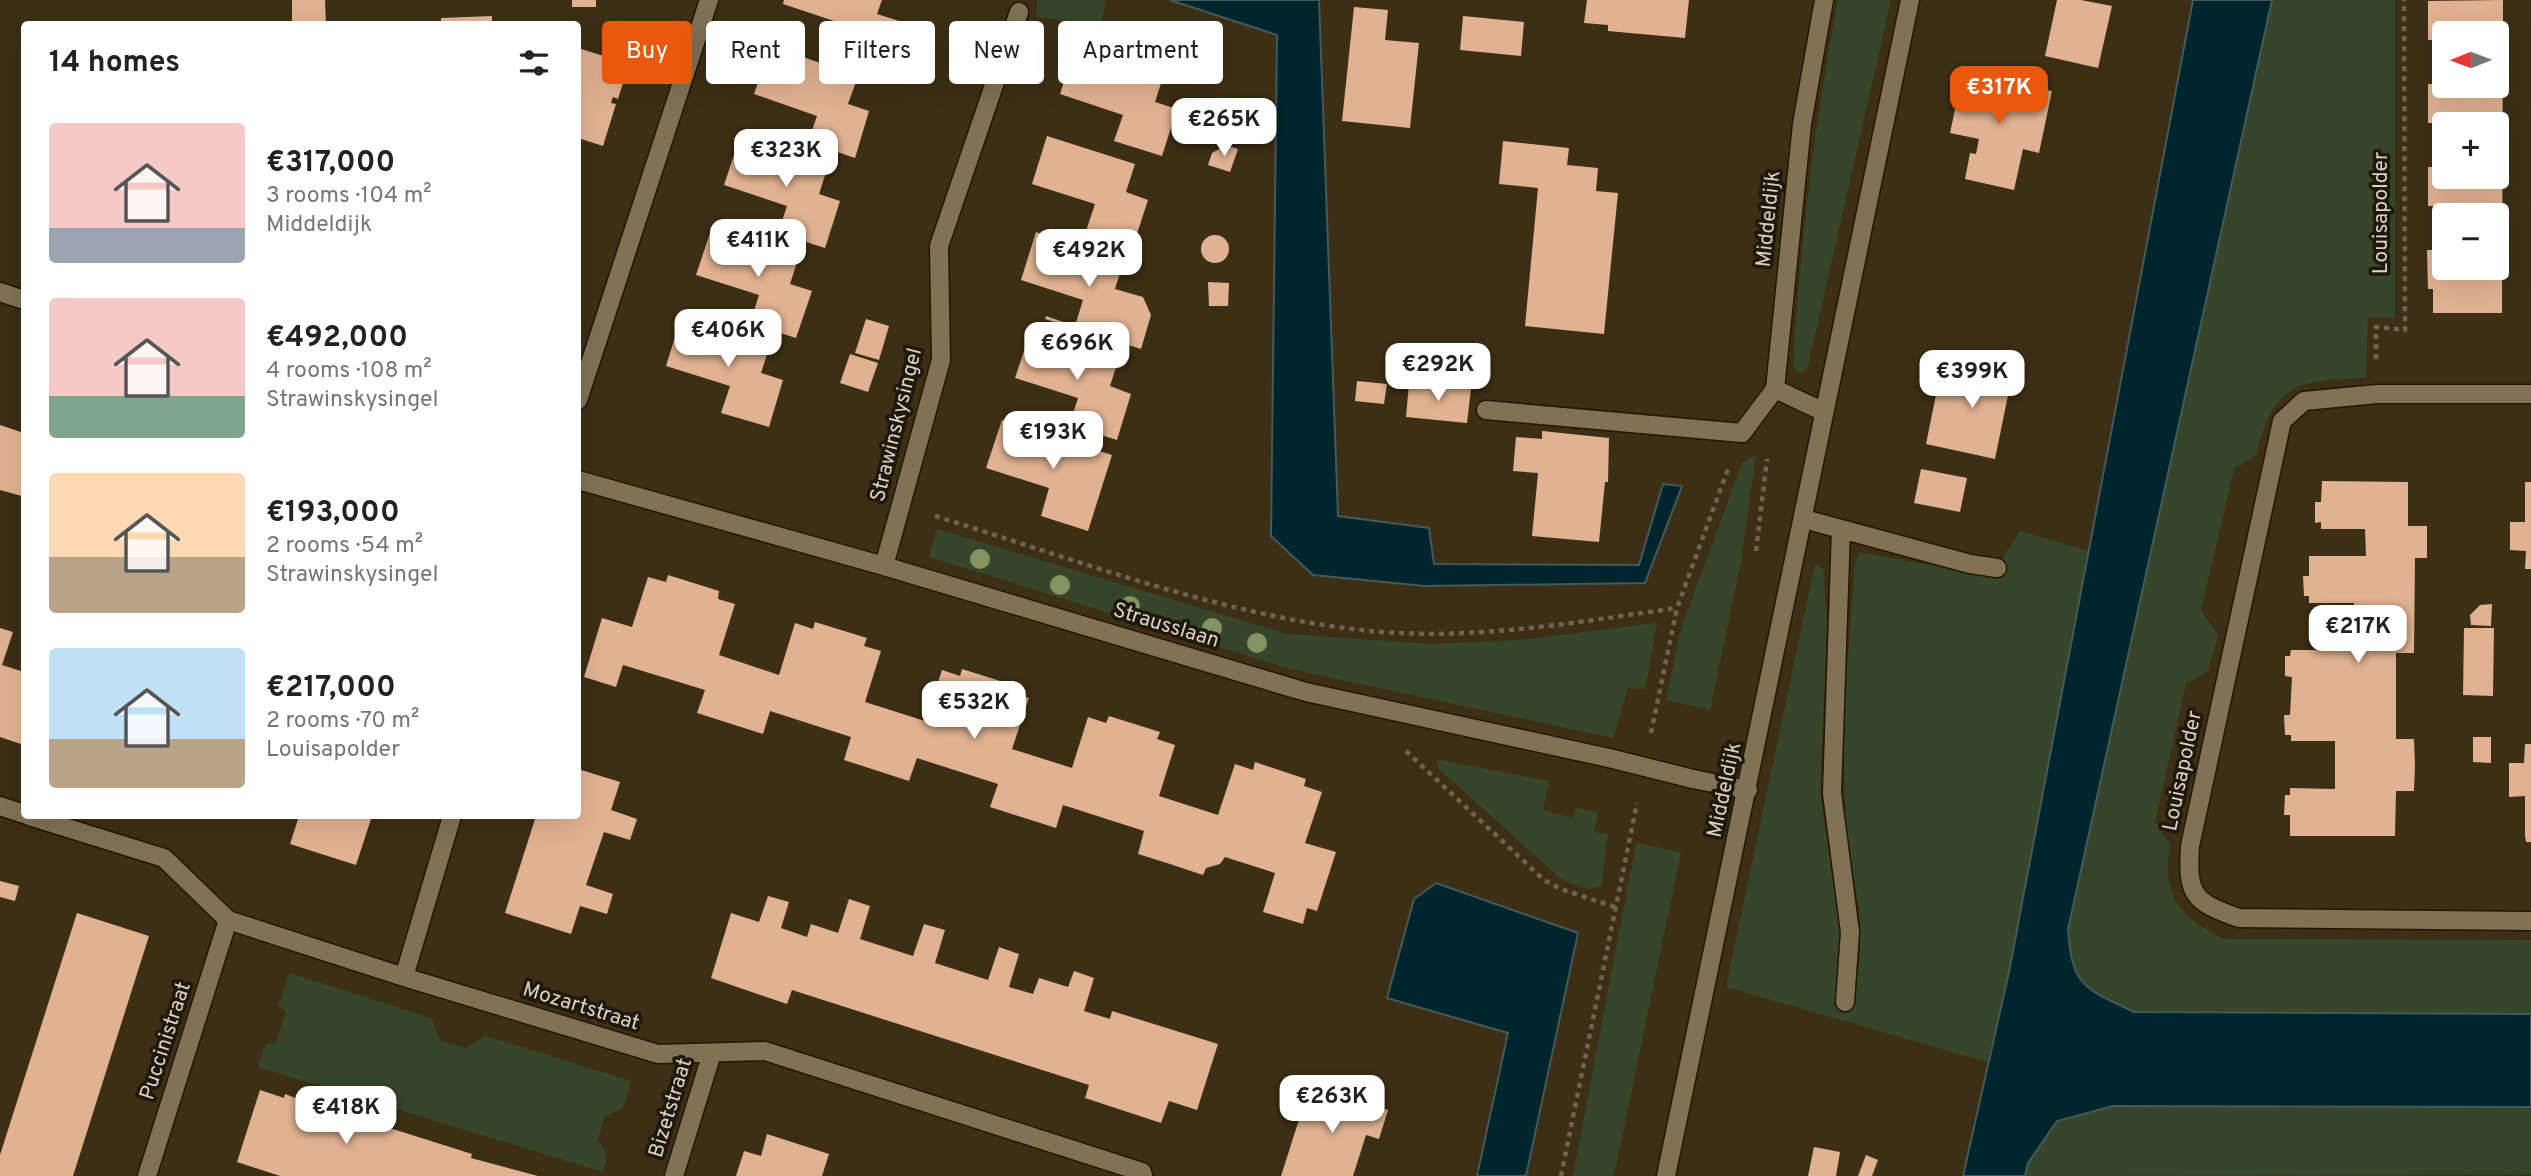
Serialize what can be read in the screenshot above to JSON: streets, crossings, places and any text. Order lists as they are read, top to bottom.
{
  "streets": {
    "street": [
      "Louisapolder",
      "Middeldijk",
      "Strawinskysingel",
      "Strausslaan",
      "Mozartstraat",
      "Puccinistraat",
      "Bizetstraat"
    ]
  },
  "crossings": [
    ["Middeldijk", "Strausslaan"],
    ["Strawinskysingel", "Strausslaan"],
    ["Mozartstraat", "Puccinistraat"],
    ["Mozartstraat", "Bizetstraat"]
  ],
  "north": "left",
  "page": {
    "map_buttons": ["+", "−"],
    "chip": [
      "Buy",
      "Rent",
      "Filters",
      "New",
      "Apartment"
    ],
    "heading": "14 homes",
    "price": [
      "€317K",
      "€265K",
      "€323K",
      "€411K",
      "€492K",
      "€406K",
      "€696K",
      "€292K",
      "€399K",
      "€193K",
      "€217K",
      "€532K",
      "€263K",
      "€418K"
    ],
    "list": [
      {
        "name": "€317,000",
        "note": "3 rooms · 104 m² · Middeldijk"
      },
      {
        "name": "€492,000",
        "note": "4 rooms · 108 m² · Strawinskysingel"
      },
      {
        "name": "€193,000",
        "note": "2 rooms · 54 m² · Strawinskysingel"
      },
      {
        "name": "€217,000",
        "note": "2 rooms · 70 m² · Louisapolder"
      }
    ]
  }
}
